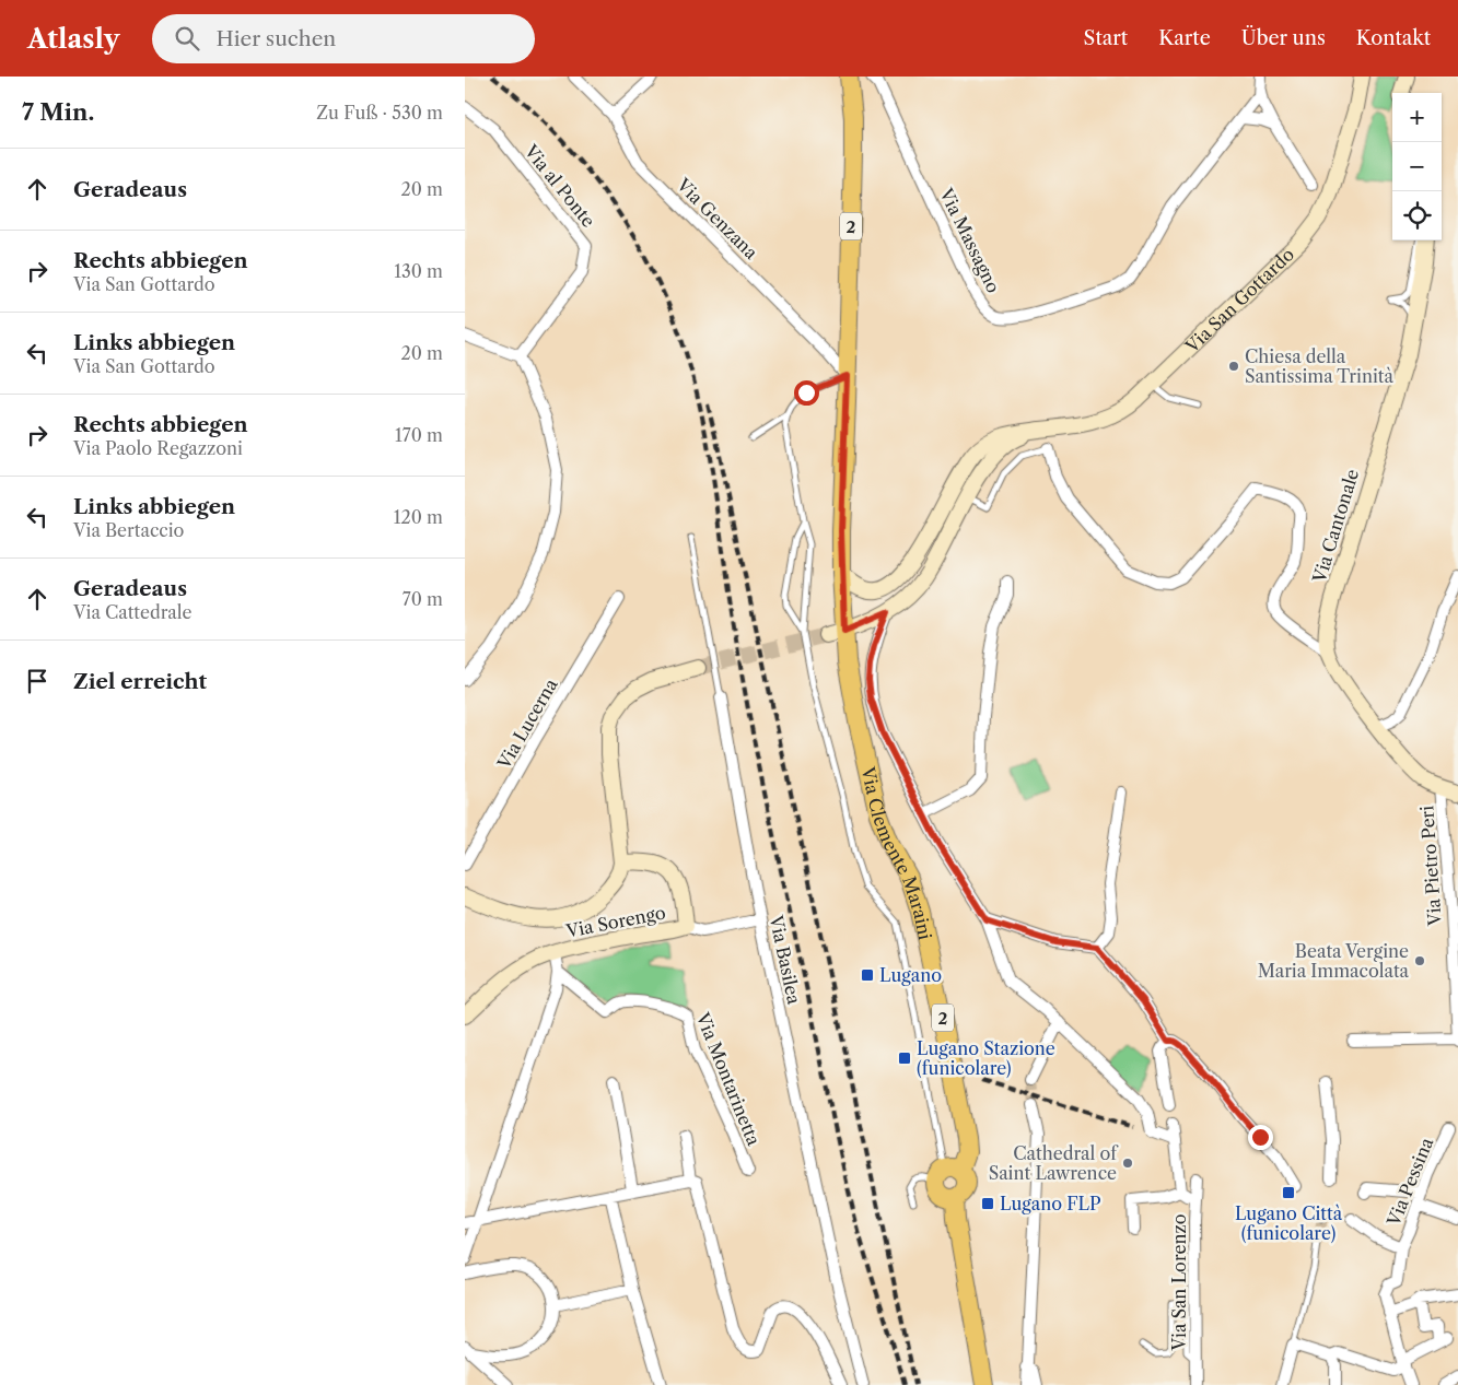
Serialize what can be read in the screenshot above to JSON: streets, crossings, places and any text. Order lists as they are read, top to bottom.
{
  "streets": {
    "main road": [
      "2",
      "Via San Gottardo",
      "Via Cantonale",
      "Via Clemente Maraini",
      "Via Sorengo"
    ],
    "street": [
      "Via al Ponte",
      "Via Genzana",
      "Via Massagno",
      "Via Lucerna",
      "Via Pietro Peri",
      "Via Basilea",
      "Via Montarinetta",
      "Via Pessina",
      "Via San Lorenzo"
    ]
  },
  "crossings": [
    ["Via Genzana", "2"],
    ["2", "Via San Gottardo"],
    ["2", "Via Clemente Maraini"],
    ["Via San Gottardo", "Via Clemente Maraini"],
    ["Via Cantonale", "Via Pietro Peri"]
  ],
  "places": {
    "other": ["Chiesa della Santissima Trinità", "Beata Vergine Maria Immacolata", "Cathedral of Saint Lawrence"],
    "transit": [
      "Lugano",
      "Lugano Stazione (funicolare)",
      "Lugano Città (funicolare)",
      "Lugano FLP"
    ]
  },
  "page": {
    "header": "Atlasly",
    "search": "Hier suchen",
    "nav": [
      "Start",
      "Karte",
      "Über uns",
      "Kontakt"
    ],
    "heading": ["7 Min.", "Zu Fuß · 530 m"],
    "map_buttons": ["+", "−"],
    "list": [
      ["Geradeaus", "20 m"],
      ["Rechts abbiegen", "Via San Gottardo", "130 m"],
      ["Links abbiegen", "Via San Gottardo", "20 m"],
      ["Rechts abbiegen", "Via Paolo Regazzoni", "170 m"],
      ["Links abbiegen", "Via Bertaccio", "120 m"],
      ["Geradeaus", "Via Cattedrale", "70 m"],
      "Ziel erreicht"
    ]
  }
}
